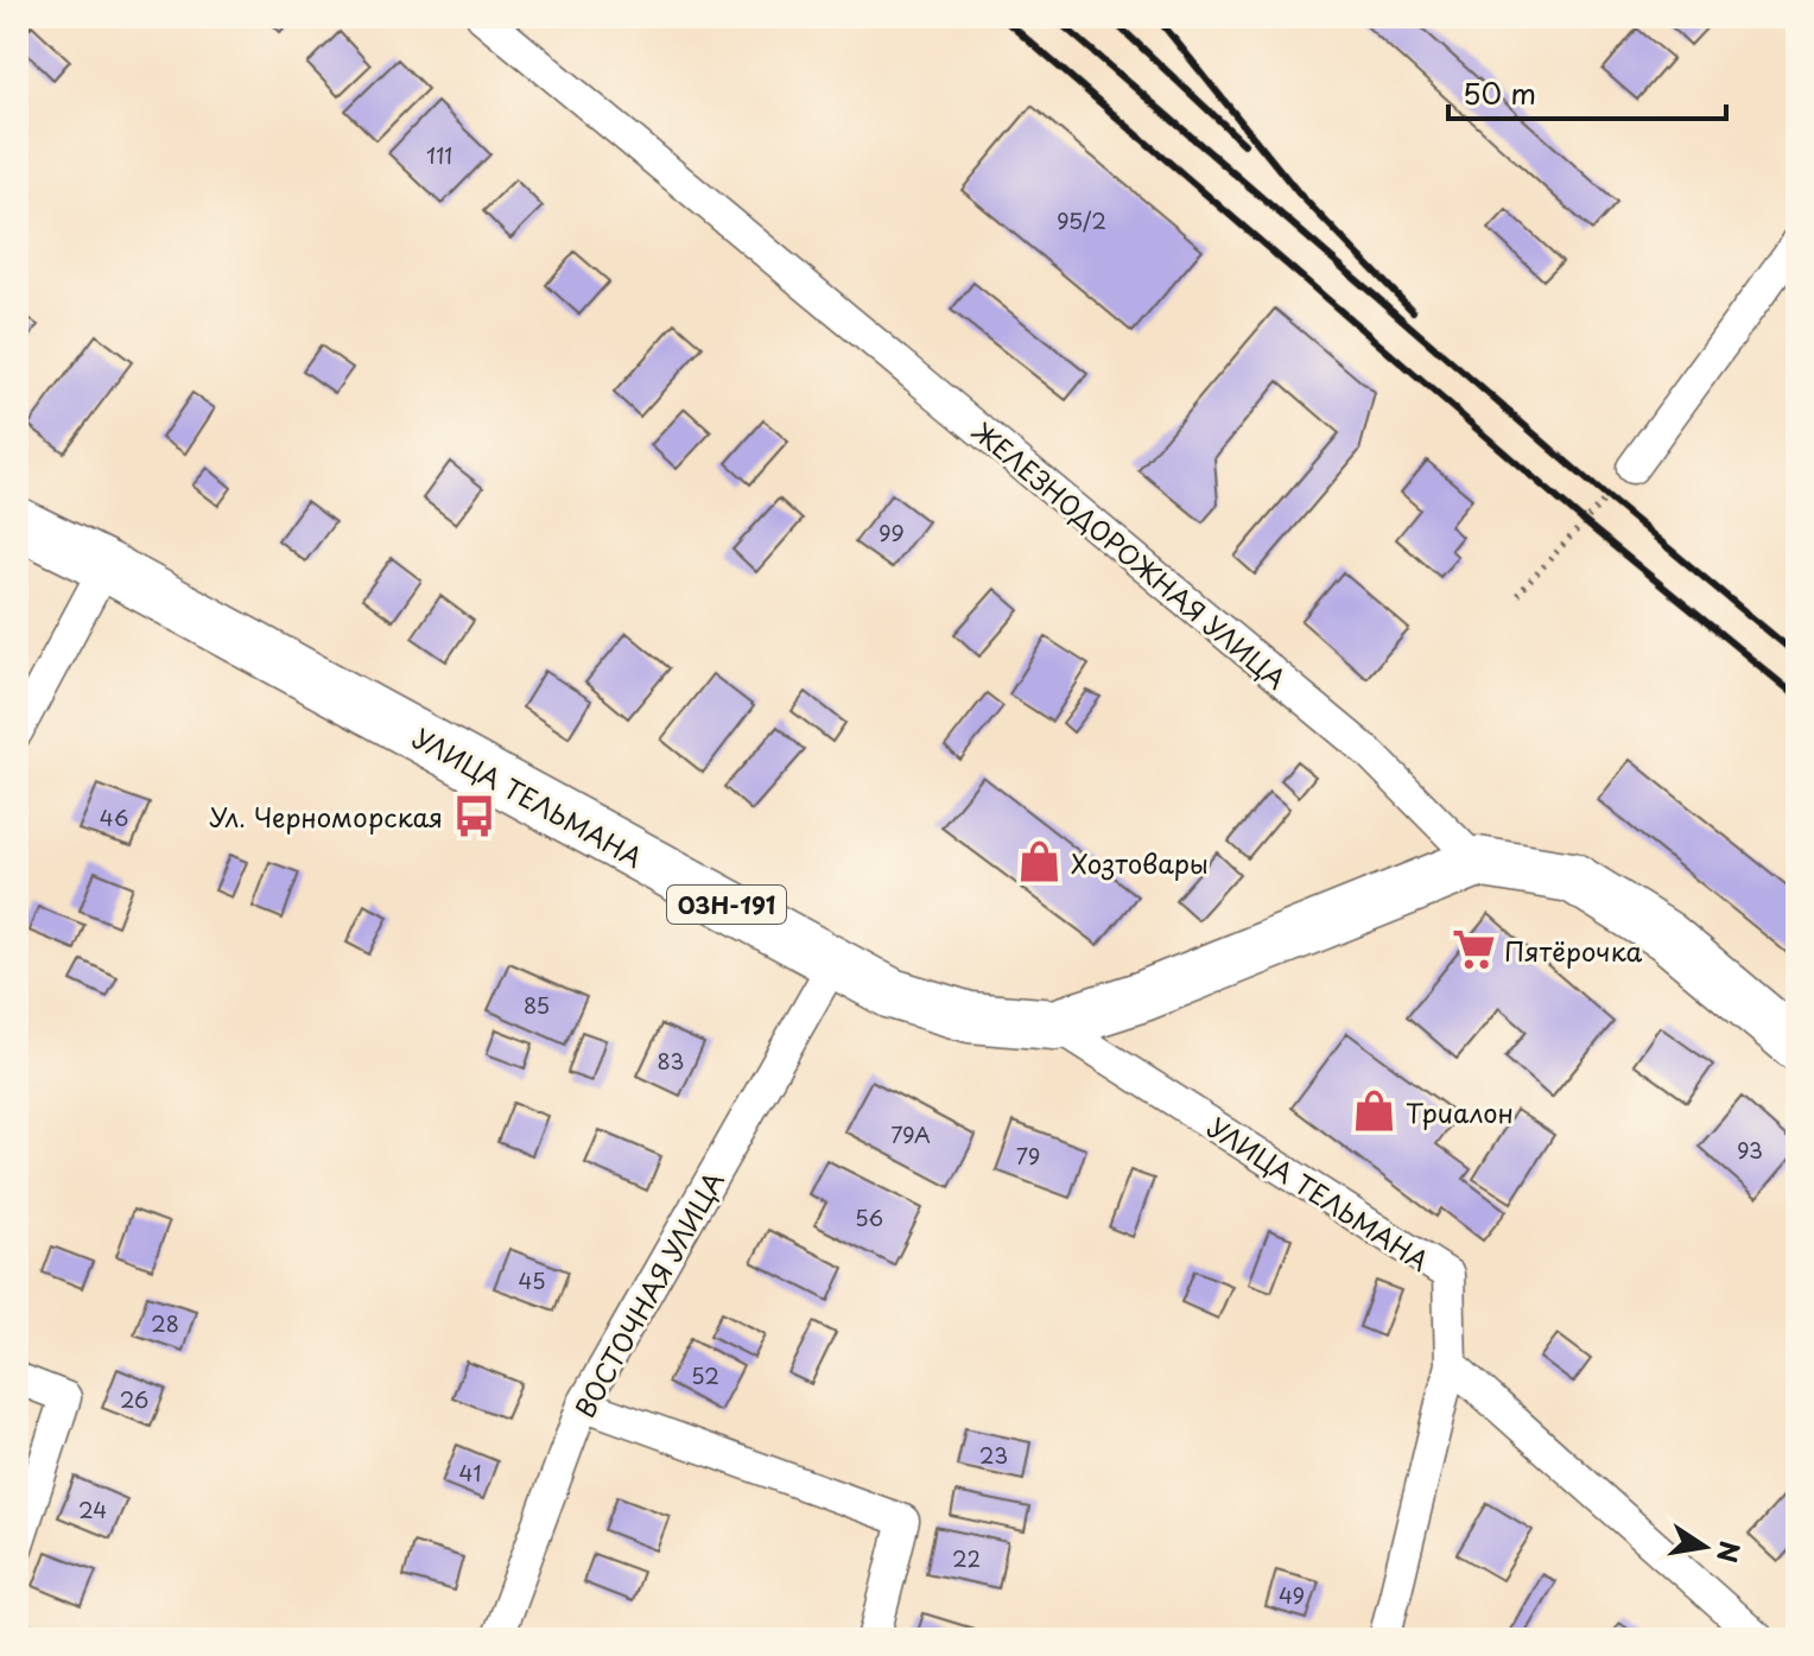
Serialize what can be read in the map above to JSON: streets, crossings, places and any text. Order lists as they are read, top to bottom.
{
  "streets": {
    "main road": ["УЛИЦА ТЕЛЬМАНА", "03Н-191"],
    "street": ["ЖЕЛЕЗНОДОРОЖНАЯ УЛИЦА", "ВОСТОЧНАЯ УЛИЦА"]
  },
  "crossings": [
    ["ЖЕЛЕЗНОДОРОЖНАЯ УЛИЦА", "УЛИЦА ТЕЛЬМАНА"],
    ["УЛИЦА ТЕЛЬМАНА", "ВОСТОЧНАЯ УЛИЦА"]
  ],
  "places": {
    "bus stop": ["Ул. Черноморская"],
    "shop": ["Хозтовары", "Триалон"],
    "supermarket": ["Пятёрочка"]
  },
  "house_numbers": [
    "111",
    "95/2",
    "99",
    "46",
    "85",
    "83",
    "79А",
    "93",
    "79",
    "56",
    "45",
    "28",
    "52",
    "26",
    "23",
    "41",
    "24",
    "22",
    "49"
  ],
  "scale_bar": "50 m",
  "north": "right"
}
